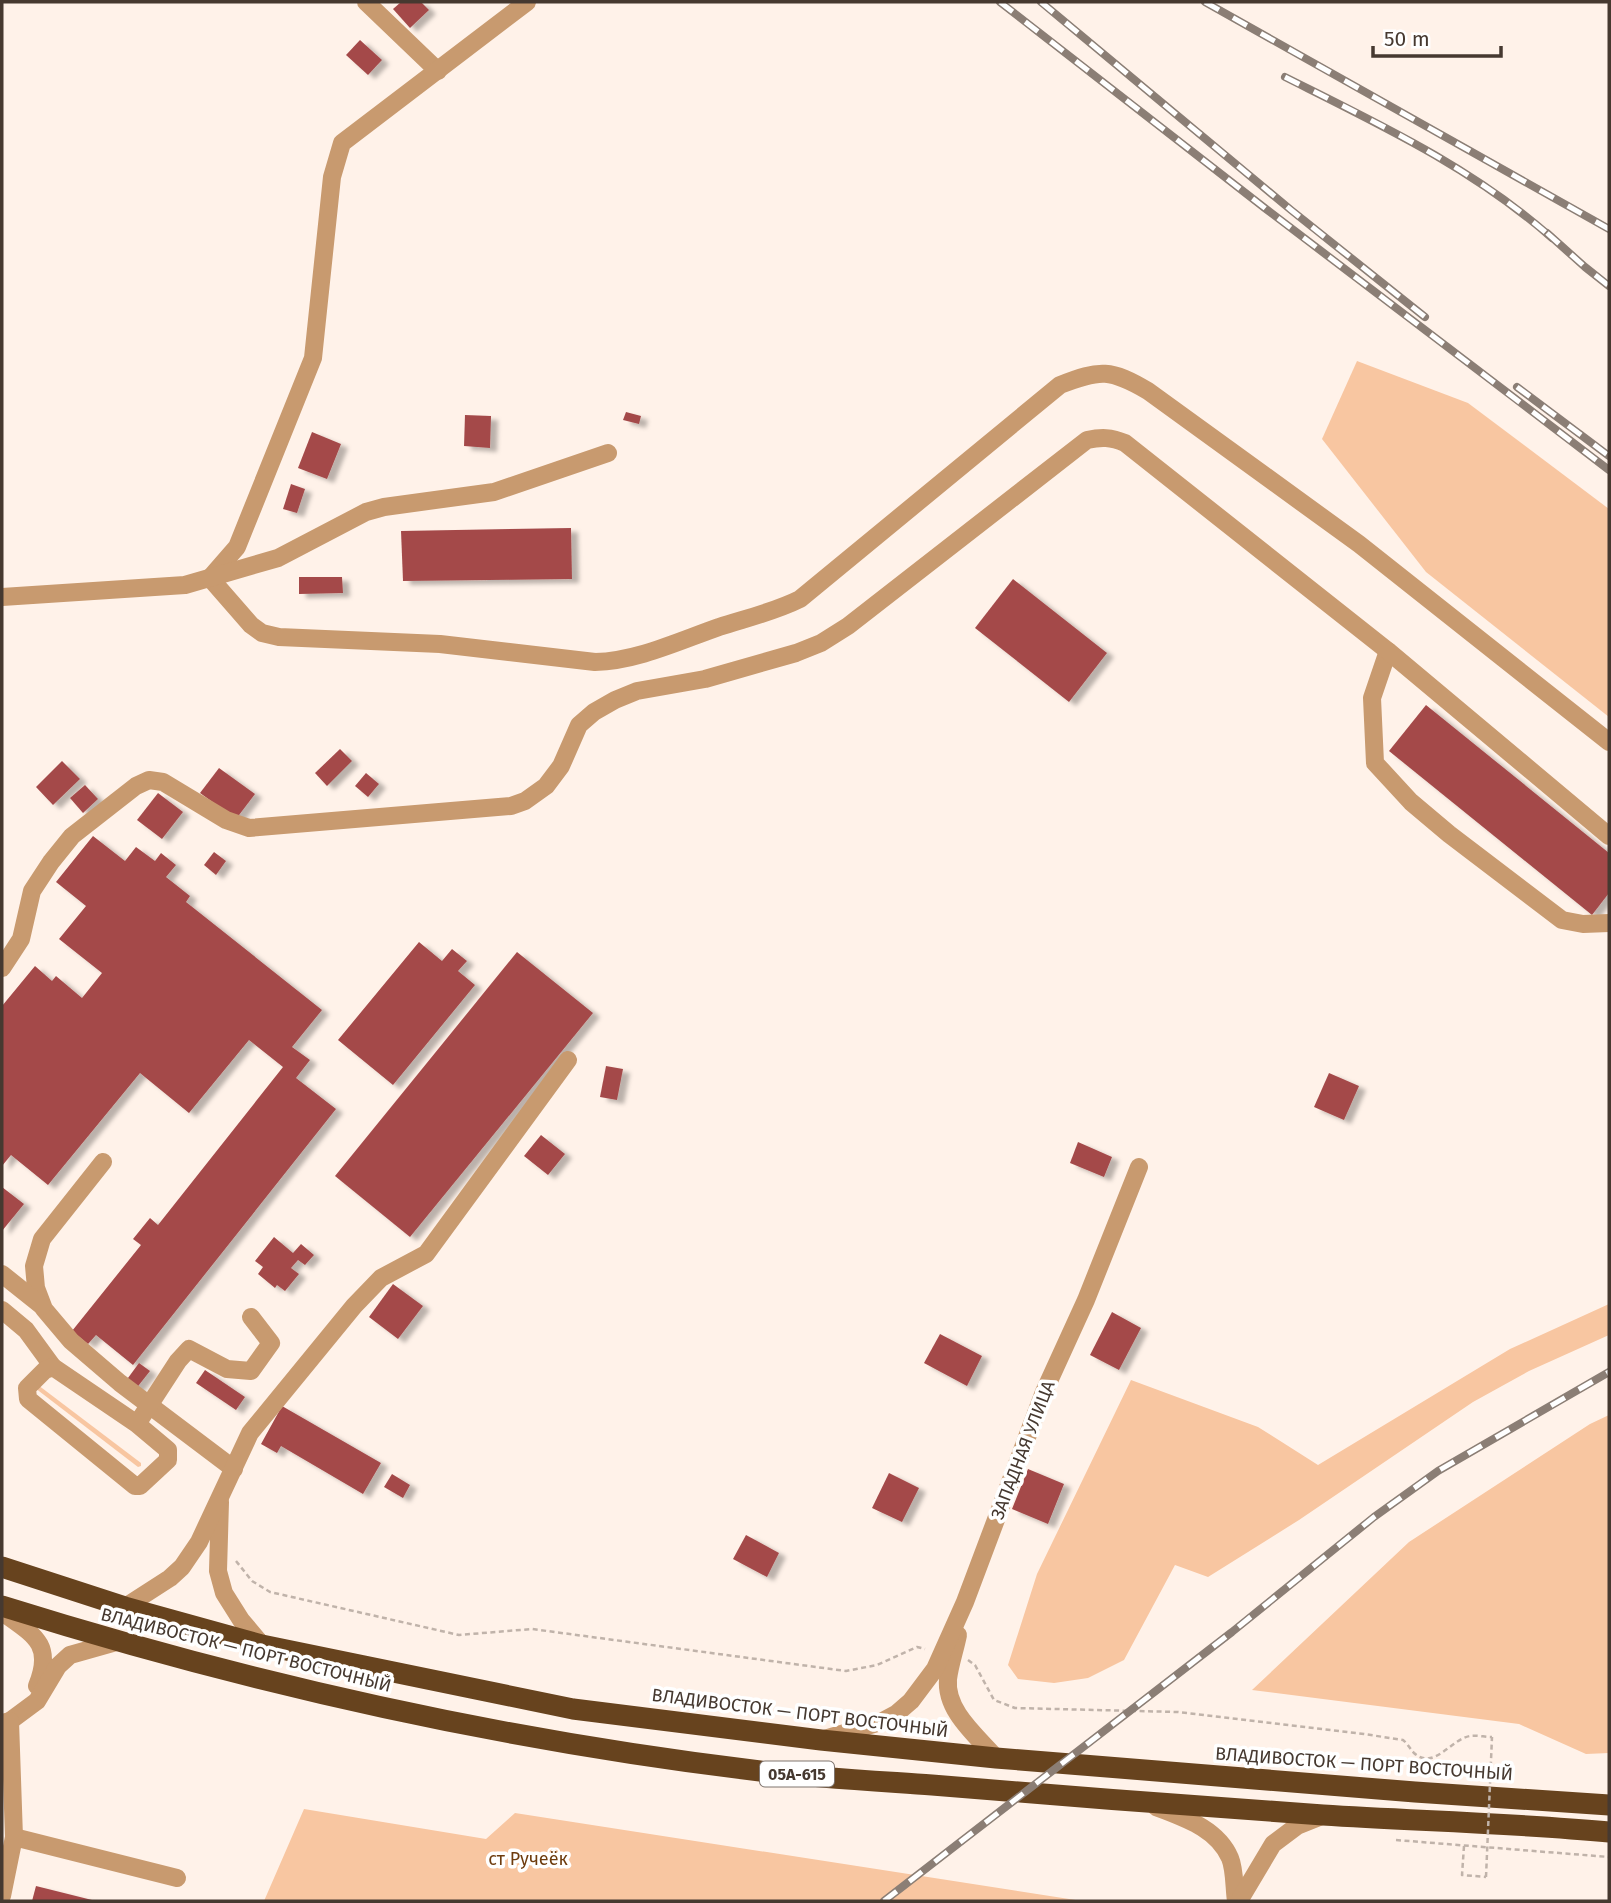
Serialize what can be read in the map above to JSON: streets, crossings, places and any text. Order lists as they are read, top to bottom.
{
  "streets": {
    "highway": ["ВЛАДИВОСТОК — ПОРТ ВОСТОЧНЫЙ", "05А-615"],
    "street": ["ЗАПАДНАЯ УЛИЦА"]
  },
  "crossings": [
    ["ЗАПАДНАЯ УЛИЦА", "ВЛАДИВОСТОК — ПОРТ ВОСТОЧНЫЙ"]
  ],
  "parks": ["ст Ручеёк"],
  "scale_bar": "50 m"
}
